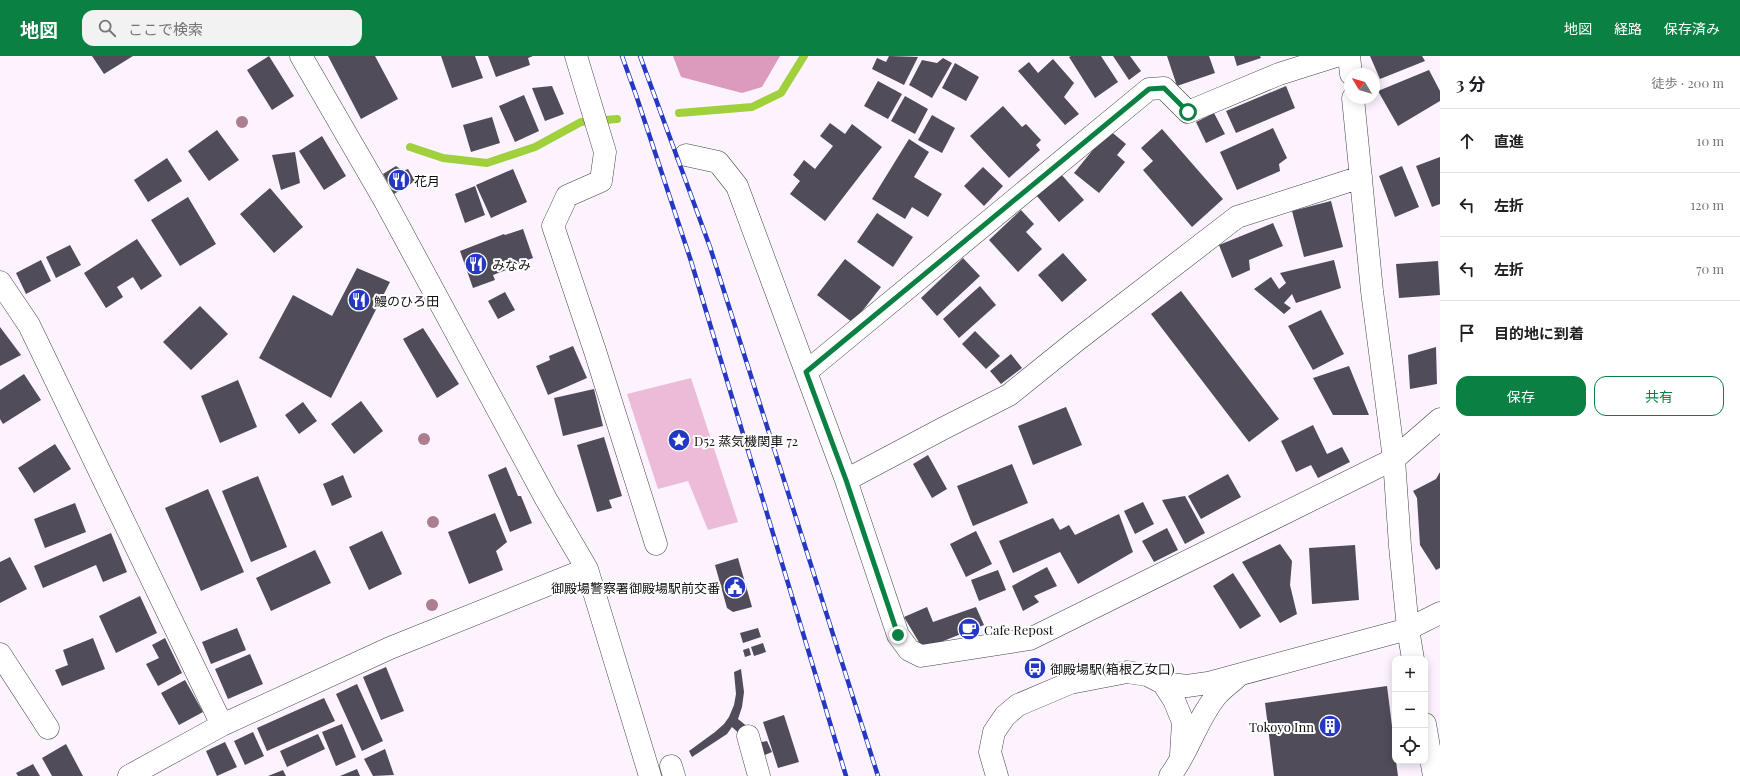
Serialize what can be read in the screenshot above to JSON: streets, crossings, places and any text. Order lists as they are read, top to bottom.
{
  "places": {
    "restaurant": ["花月", "みなみ", "鰻のひろ田"],
    "place": ["D52 蒸気機関車 72"],
    "public building": ["御殿場警察署御殿場駅前交番"],
    "cafe": ["Cafe Repost"],
    "bus stop": ["御殿場駅(箱根乙女口)"],
    "building": ["Tokoyo Inn"]
  },
  "north": "top left",
  "page": {
    "header": "地図",
    "search": "ここで検索",
    "nav": ["地図", "経路", "保存済み"],
    "heading": ["3 分", "徒歩 · 200 m"],
    "list": [
      ["直進", "10 m"],
      ["左折", "120 m"],
      ["左折", "70 m"],
      "目的地に到着"
    ],
    "buttons": ["保存", "共有"],
    "map_buttons": ["+", "−"]
  }
}
